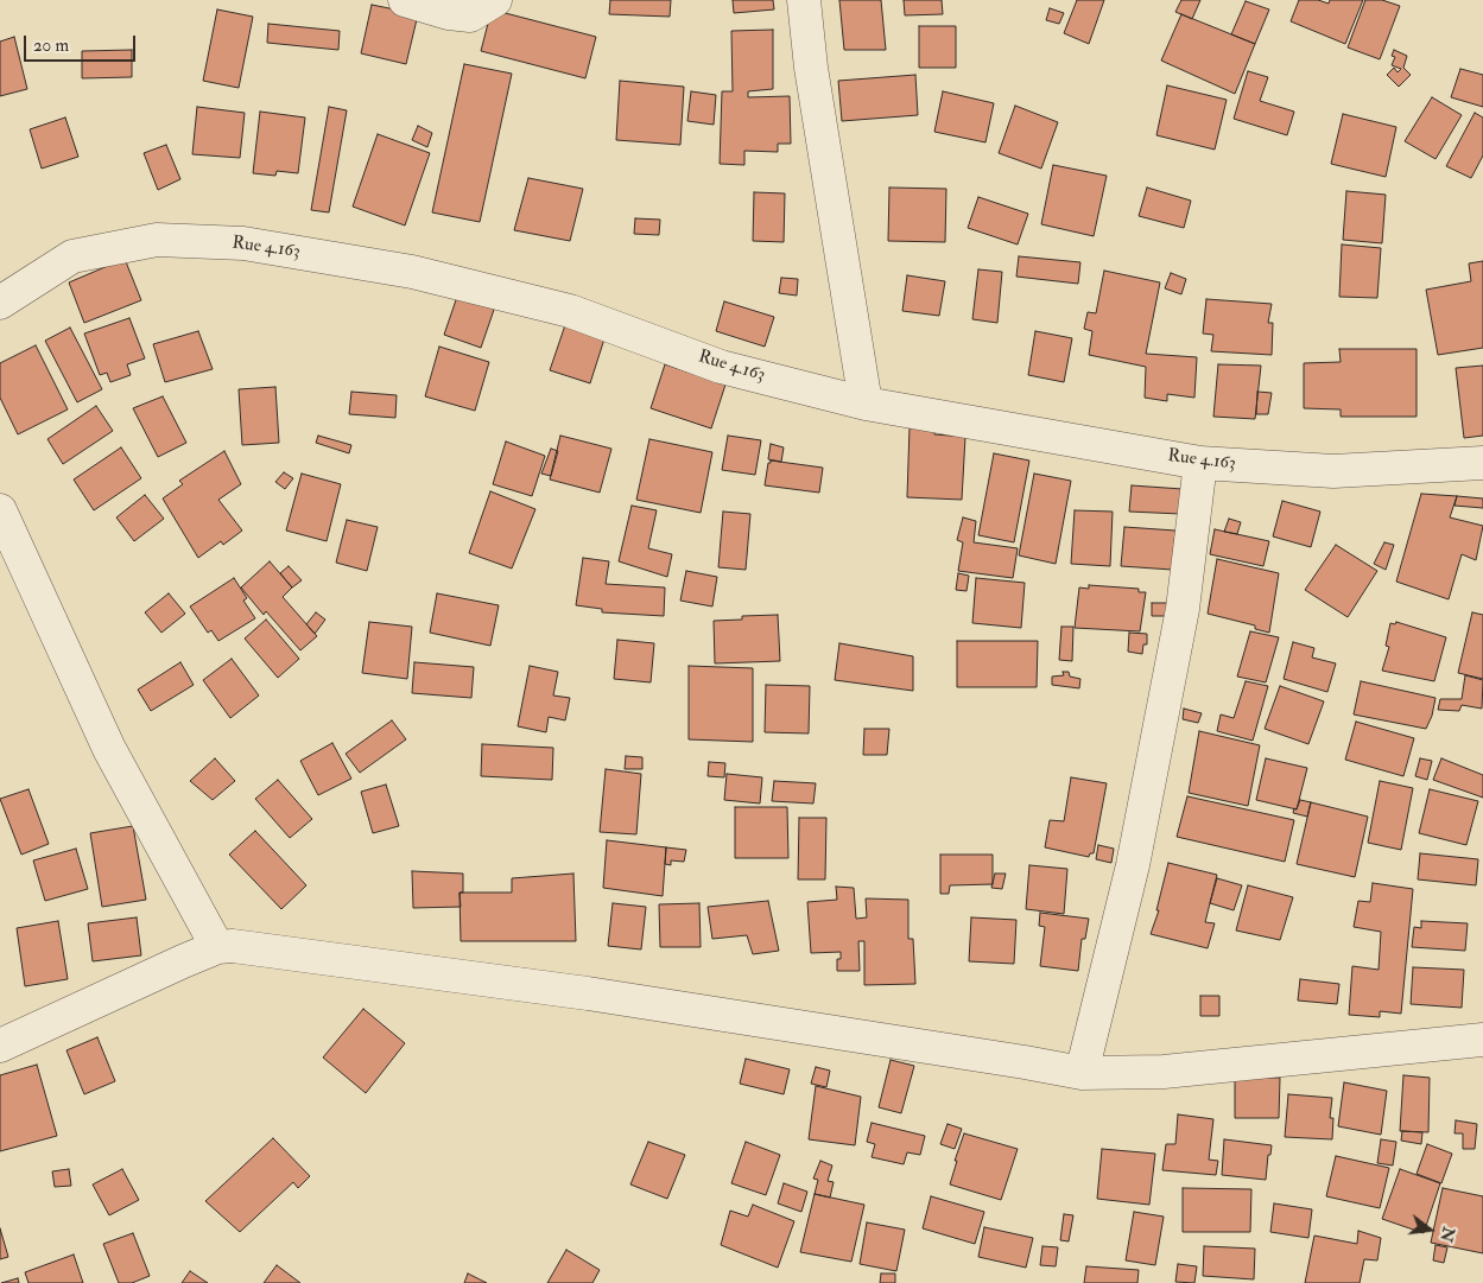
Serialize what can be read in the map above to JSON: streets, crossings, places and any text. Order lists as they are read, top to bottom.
{
  "streets": {
    "street": ["Rue 4.163"]
  },
  "scale_bar": "20 m",
  "north": "right"
}
